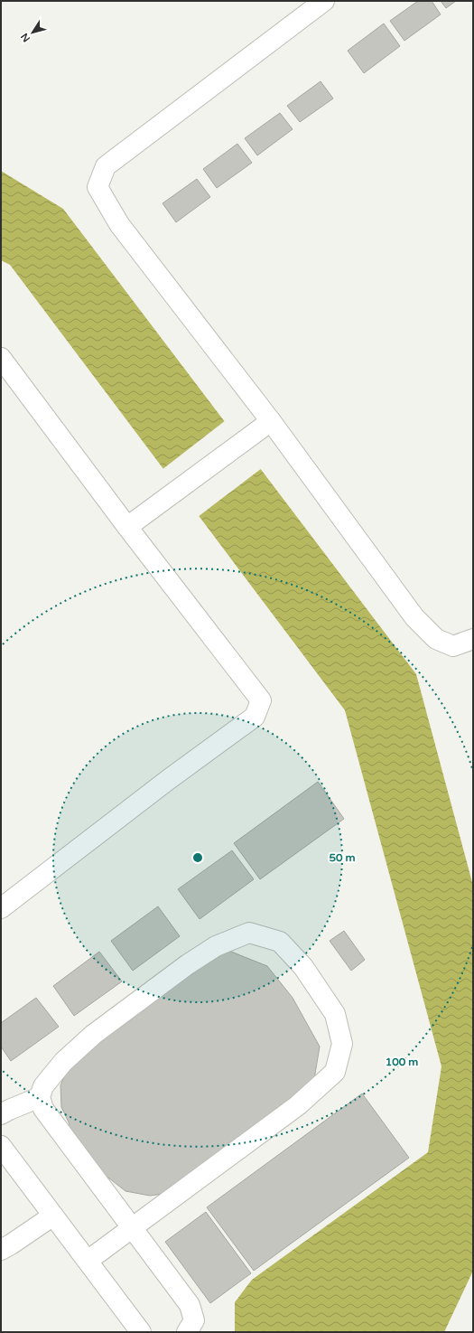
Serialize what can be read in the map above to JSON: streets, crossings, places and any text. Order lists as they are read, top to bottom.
{
  "north": "bottom left",
  "rings": ["50 m", "100 m"]
}
